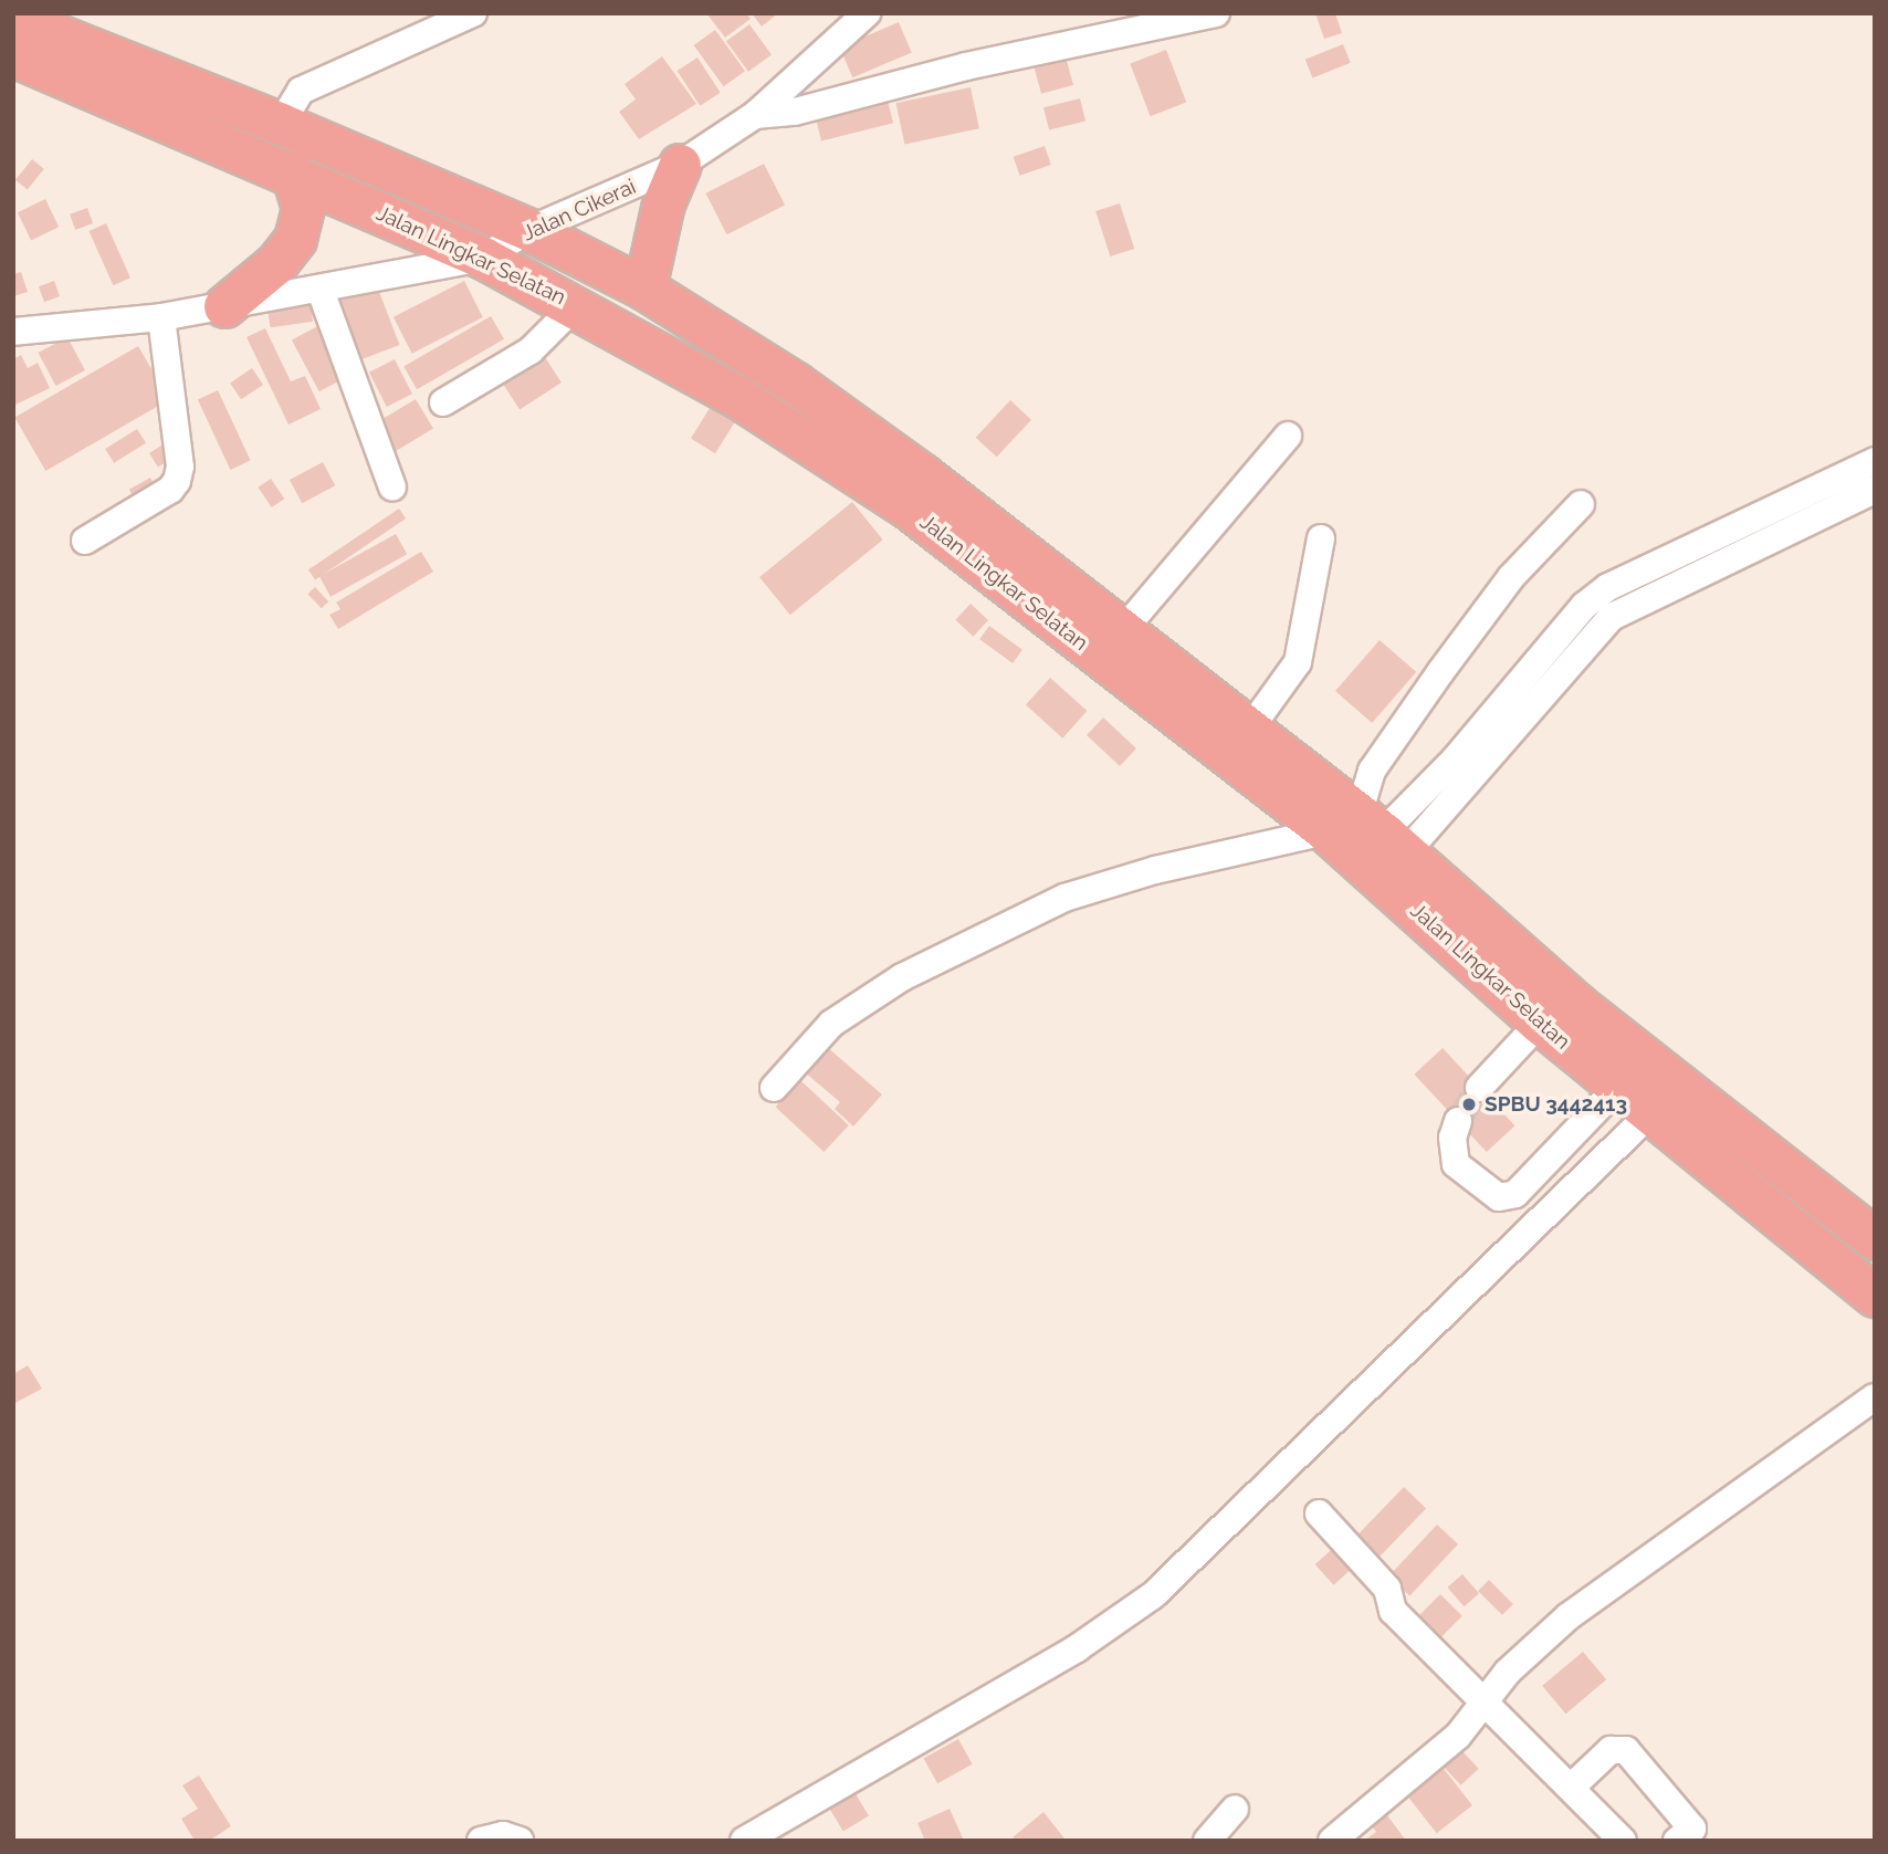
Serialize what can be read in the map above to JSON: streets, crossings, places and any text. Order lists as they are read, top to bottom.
{
  "streets": {
    "highway": ["Jalan Lingkar Selatan"],
    "street": ["Jalan Cikerai"]
  },
  "crossings": [
    ["Jalan Cikerai", "Jalan Lingkar Selatan"]
  ],
  "places": ["SPBU 3442413"]
}
